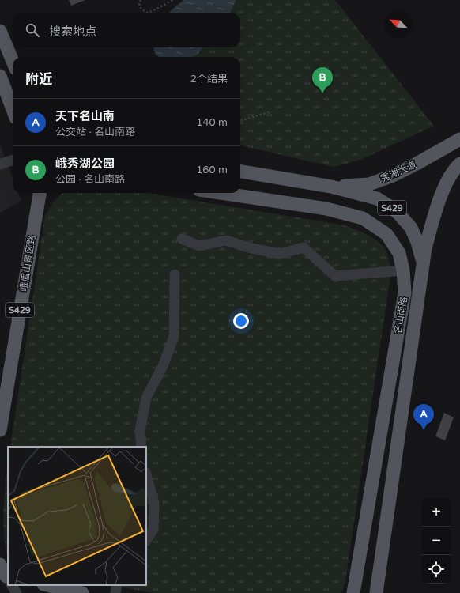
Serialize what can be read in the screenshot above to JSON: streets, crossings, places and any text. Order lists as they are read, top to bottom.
{
  "streets": {
    "main road": [
      "秀湖大道",
      "S429",
      "峨眉山景区路",
      "名山南路"
    ]
  },
  "crossings": [
    ["秀湖大道", "S429"],
    ["S429", "名山南路"]
  ],
  "north": "top left",
  "page": {
    "search": "搜索地点",
    "heading": ["附近", "2个结果"],
    "pins": ["B", "A"],
    "list": [
      {
        "mark": "A",
        "name": "天下名山南",
        "note": "公交站 · 名山南路",
        "value": "140 m"
      },
      {
        "mark": "B",
        "name": "峨秀湖公园",
        "note": "公园 · 名山南路",
        "value": "160 m"
      }
    ],
    "map_buttons": ["+", "−"]
  }
}
